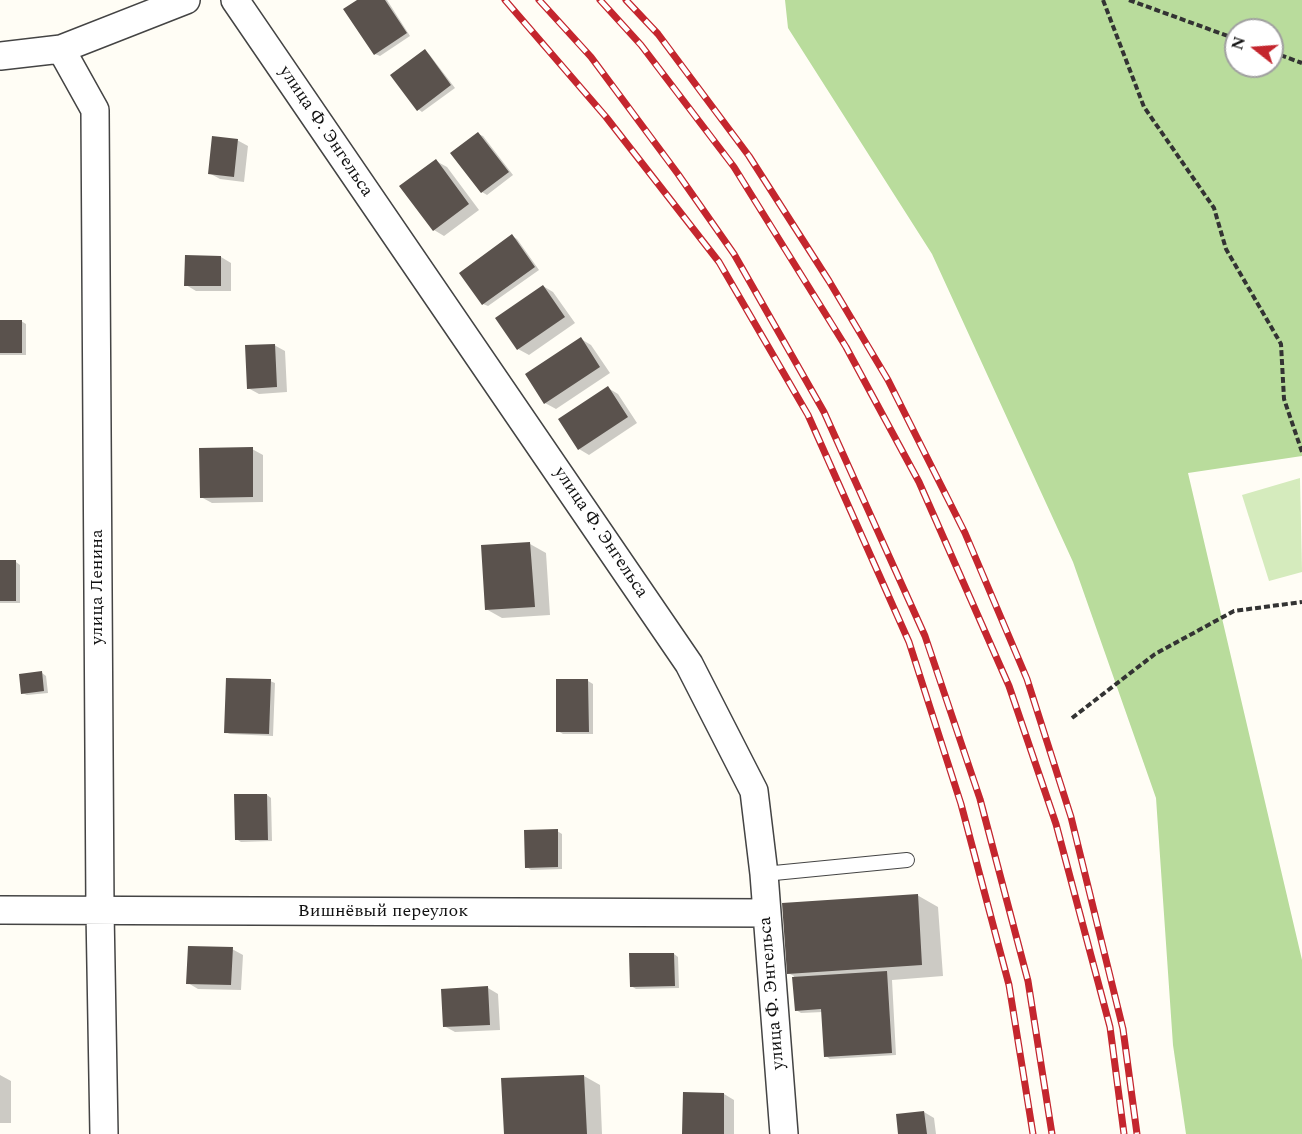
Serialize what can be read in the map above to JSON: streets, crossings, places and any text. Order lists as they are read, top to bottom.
{
  "streets": {
    "street": ["улица Ф. Энгельса", "улица Ленина", "Вишнёвый переулок"]
  },
  "crossings": [
    ["улица Ф. Энгельса", "Вишнёвый переулок"],
    ["улица Ленина", "Вишнёвый переулок"]
  ],
  "north": "left"
}
